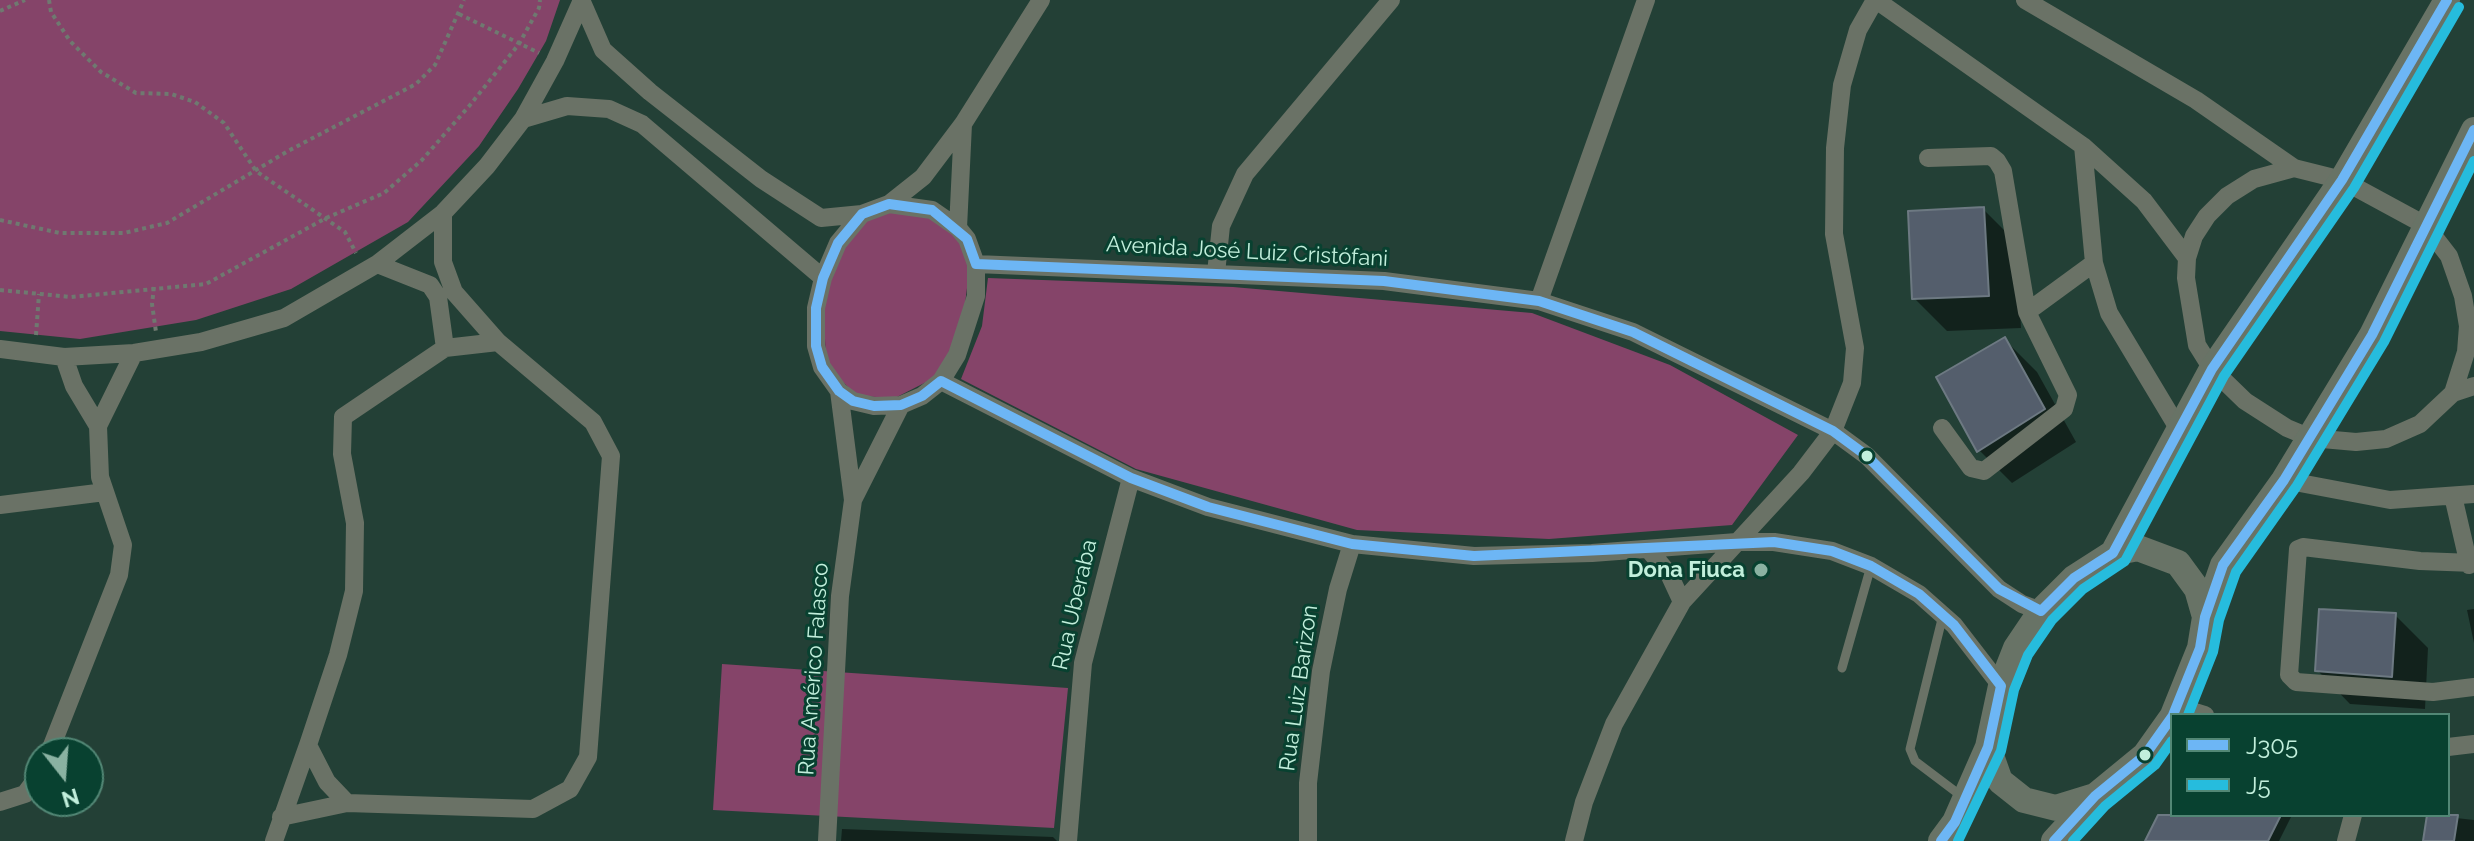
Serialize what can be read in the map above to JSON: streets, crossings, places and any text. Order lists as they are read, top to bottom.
{
  "streets": {
    "street": [
      "Avenida José Luiz Cristófani",
      "Rua Uberaba",
      "Rua Américo Falasco",
      "Rua Luiz Barizon"
    ]
  },
  "crossings": [
    ["Avenida José Luiz Cristófani", "Rua Américo Falasco"]
  ],
  "places": ["Dona Fiuca"],
  "lines": ["transit line J305", "transit line J5"],
  "legend": ["J305", "J5"],
  "north": "bottom"
}
